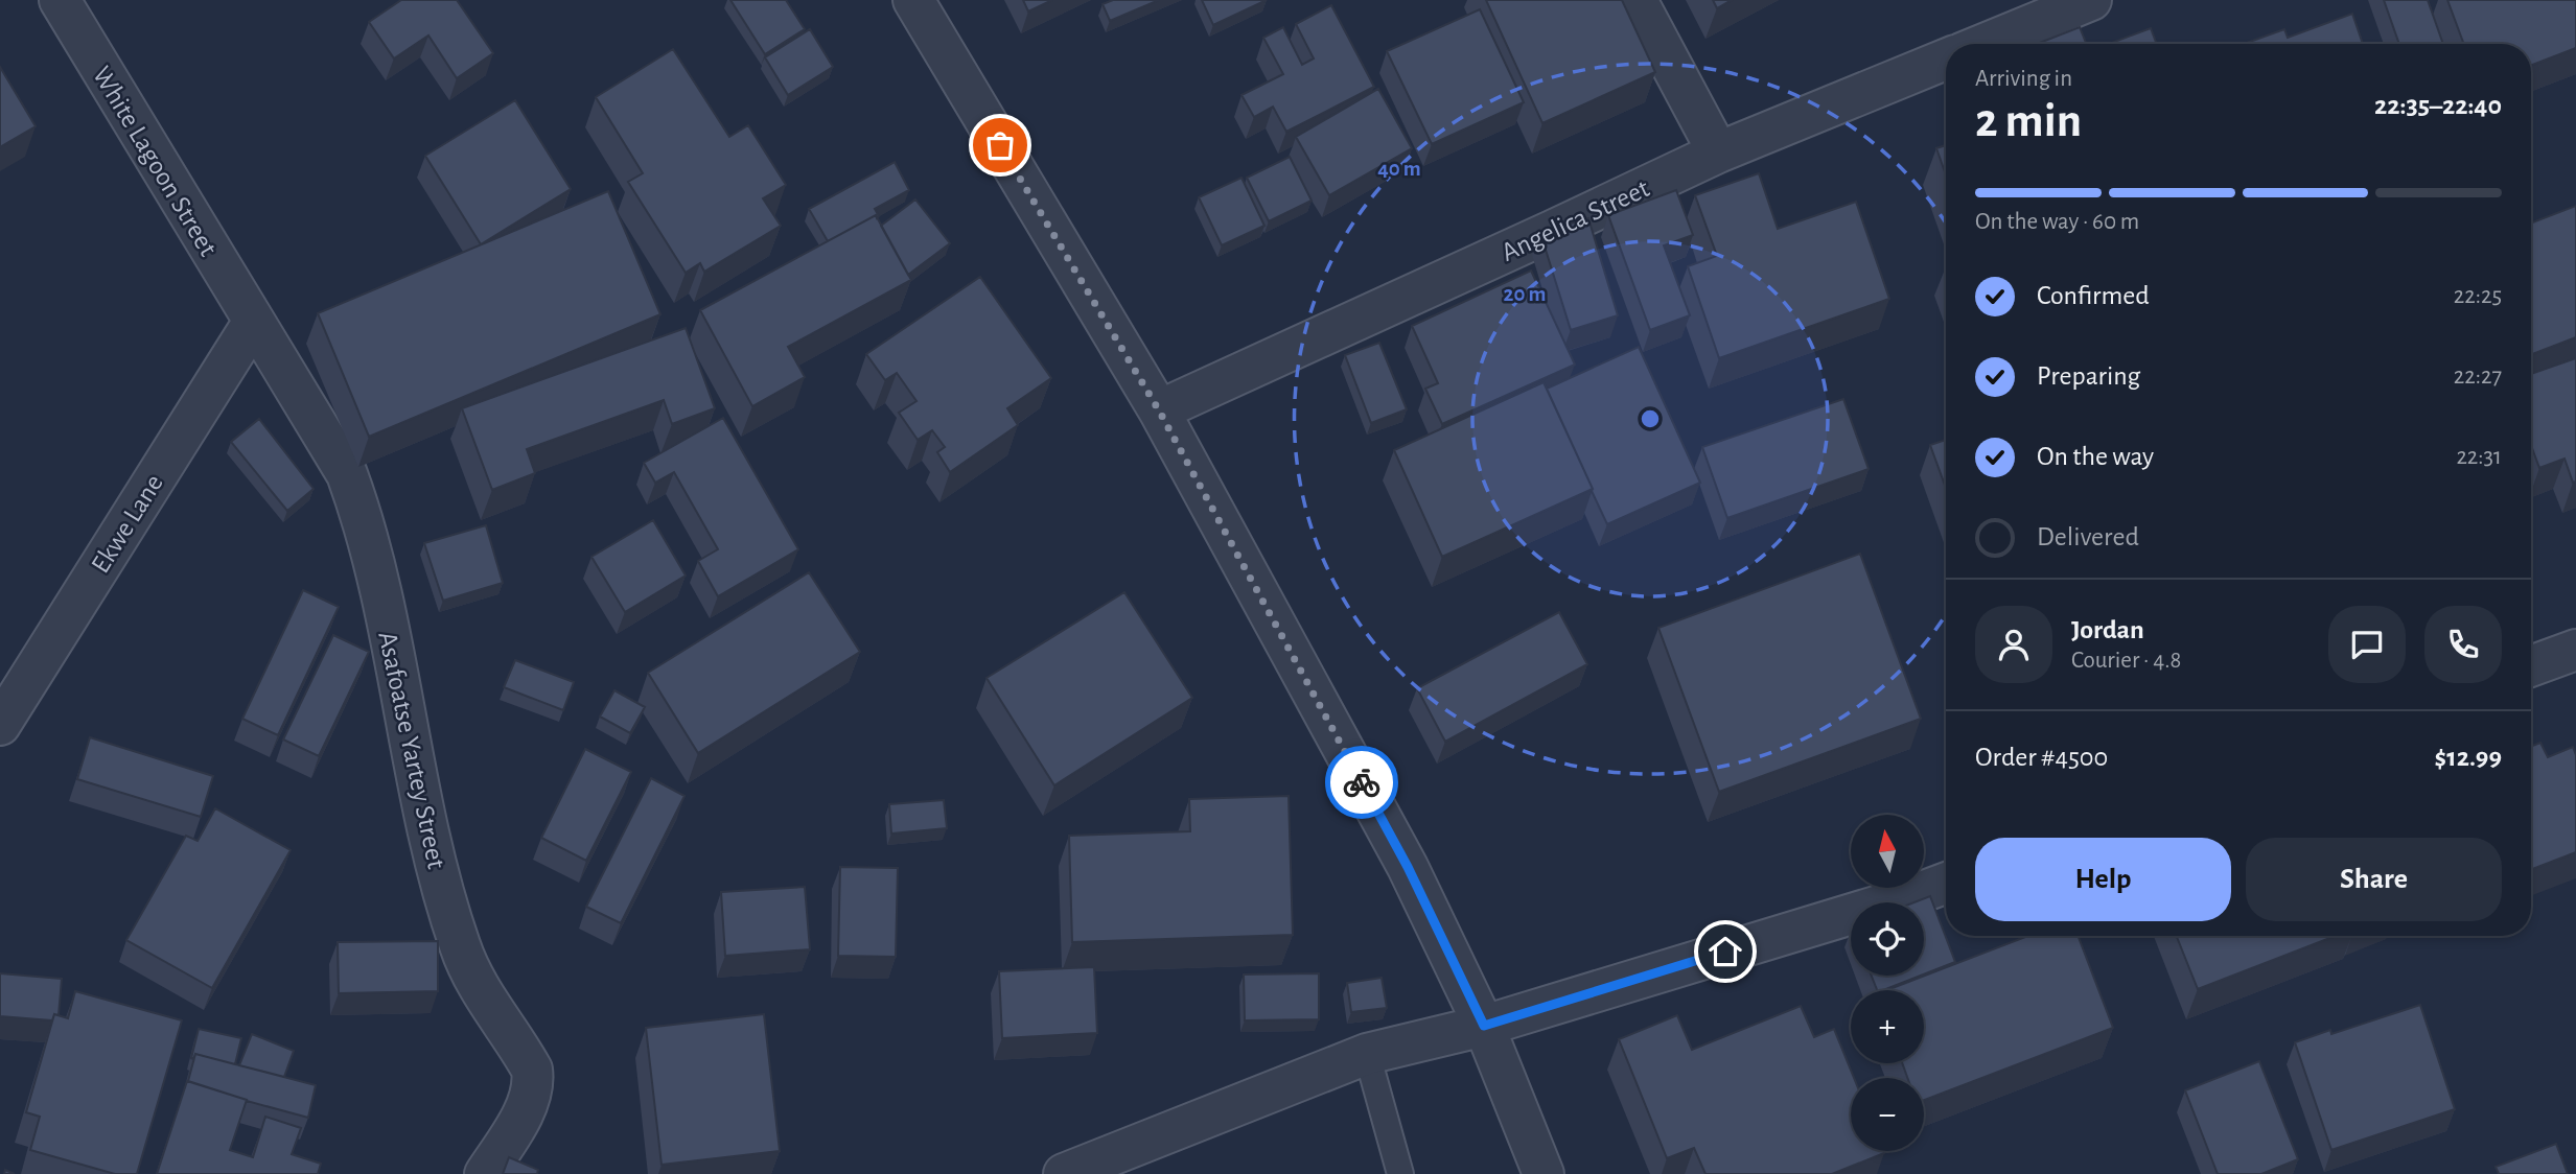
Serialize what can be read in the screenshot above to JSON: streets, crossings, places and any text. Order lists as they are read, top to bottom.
{
  "streets": {
    "street": [
      "White Lagoon Street",
      "Angelica Street",
      "Ekwe Lane",
      "Asafoatse Yartey Street"
    ]
  },
  "crossings": [
    ["White Lagoon Street", "Ekwe Lane"],
    ["White Lagoon Street", "Asafoatse Yartey Street"],
    ["Ekwe Lane", "Asafoatse Yartey Street"]
  ],
  "north": "top",
  "page": {
    "heading": ["2 min", "Arriving in", "22:35–22:40"],
    "panel": [
      "Jordan",
      "Courier · 4.8",
      "Order #4500",
      "$12.99"
    ],
    "bar": "On the way · 60 m",
    "list": [
      ["Confirmed", "22:25"],
      ["Preparing", "22:27"],
      ["On the way", "22:31"],
      "Delivered"
    ],
    "map_buttons": ["+", "−"],
    "buttons": ["Help", "Share"]
  },
  "rings": ["40 m", "20 m"]
}
